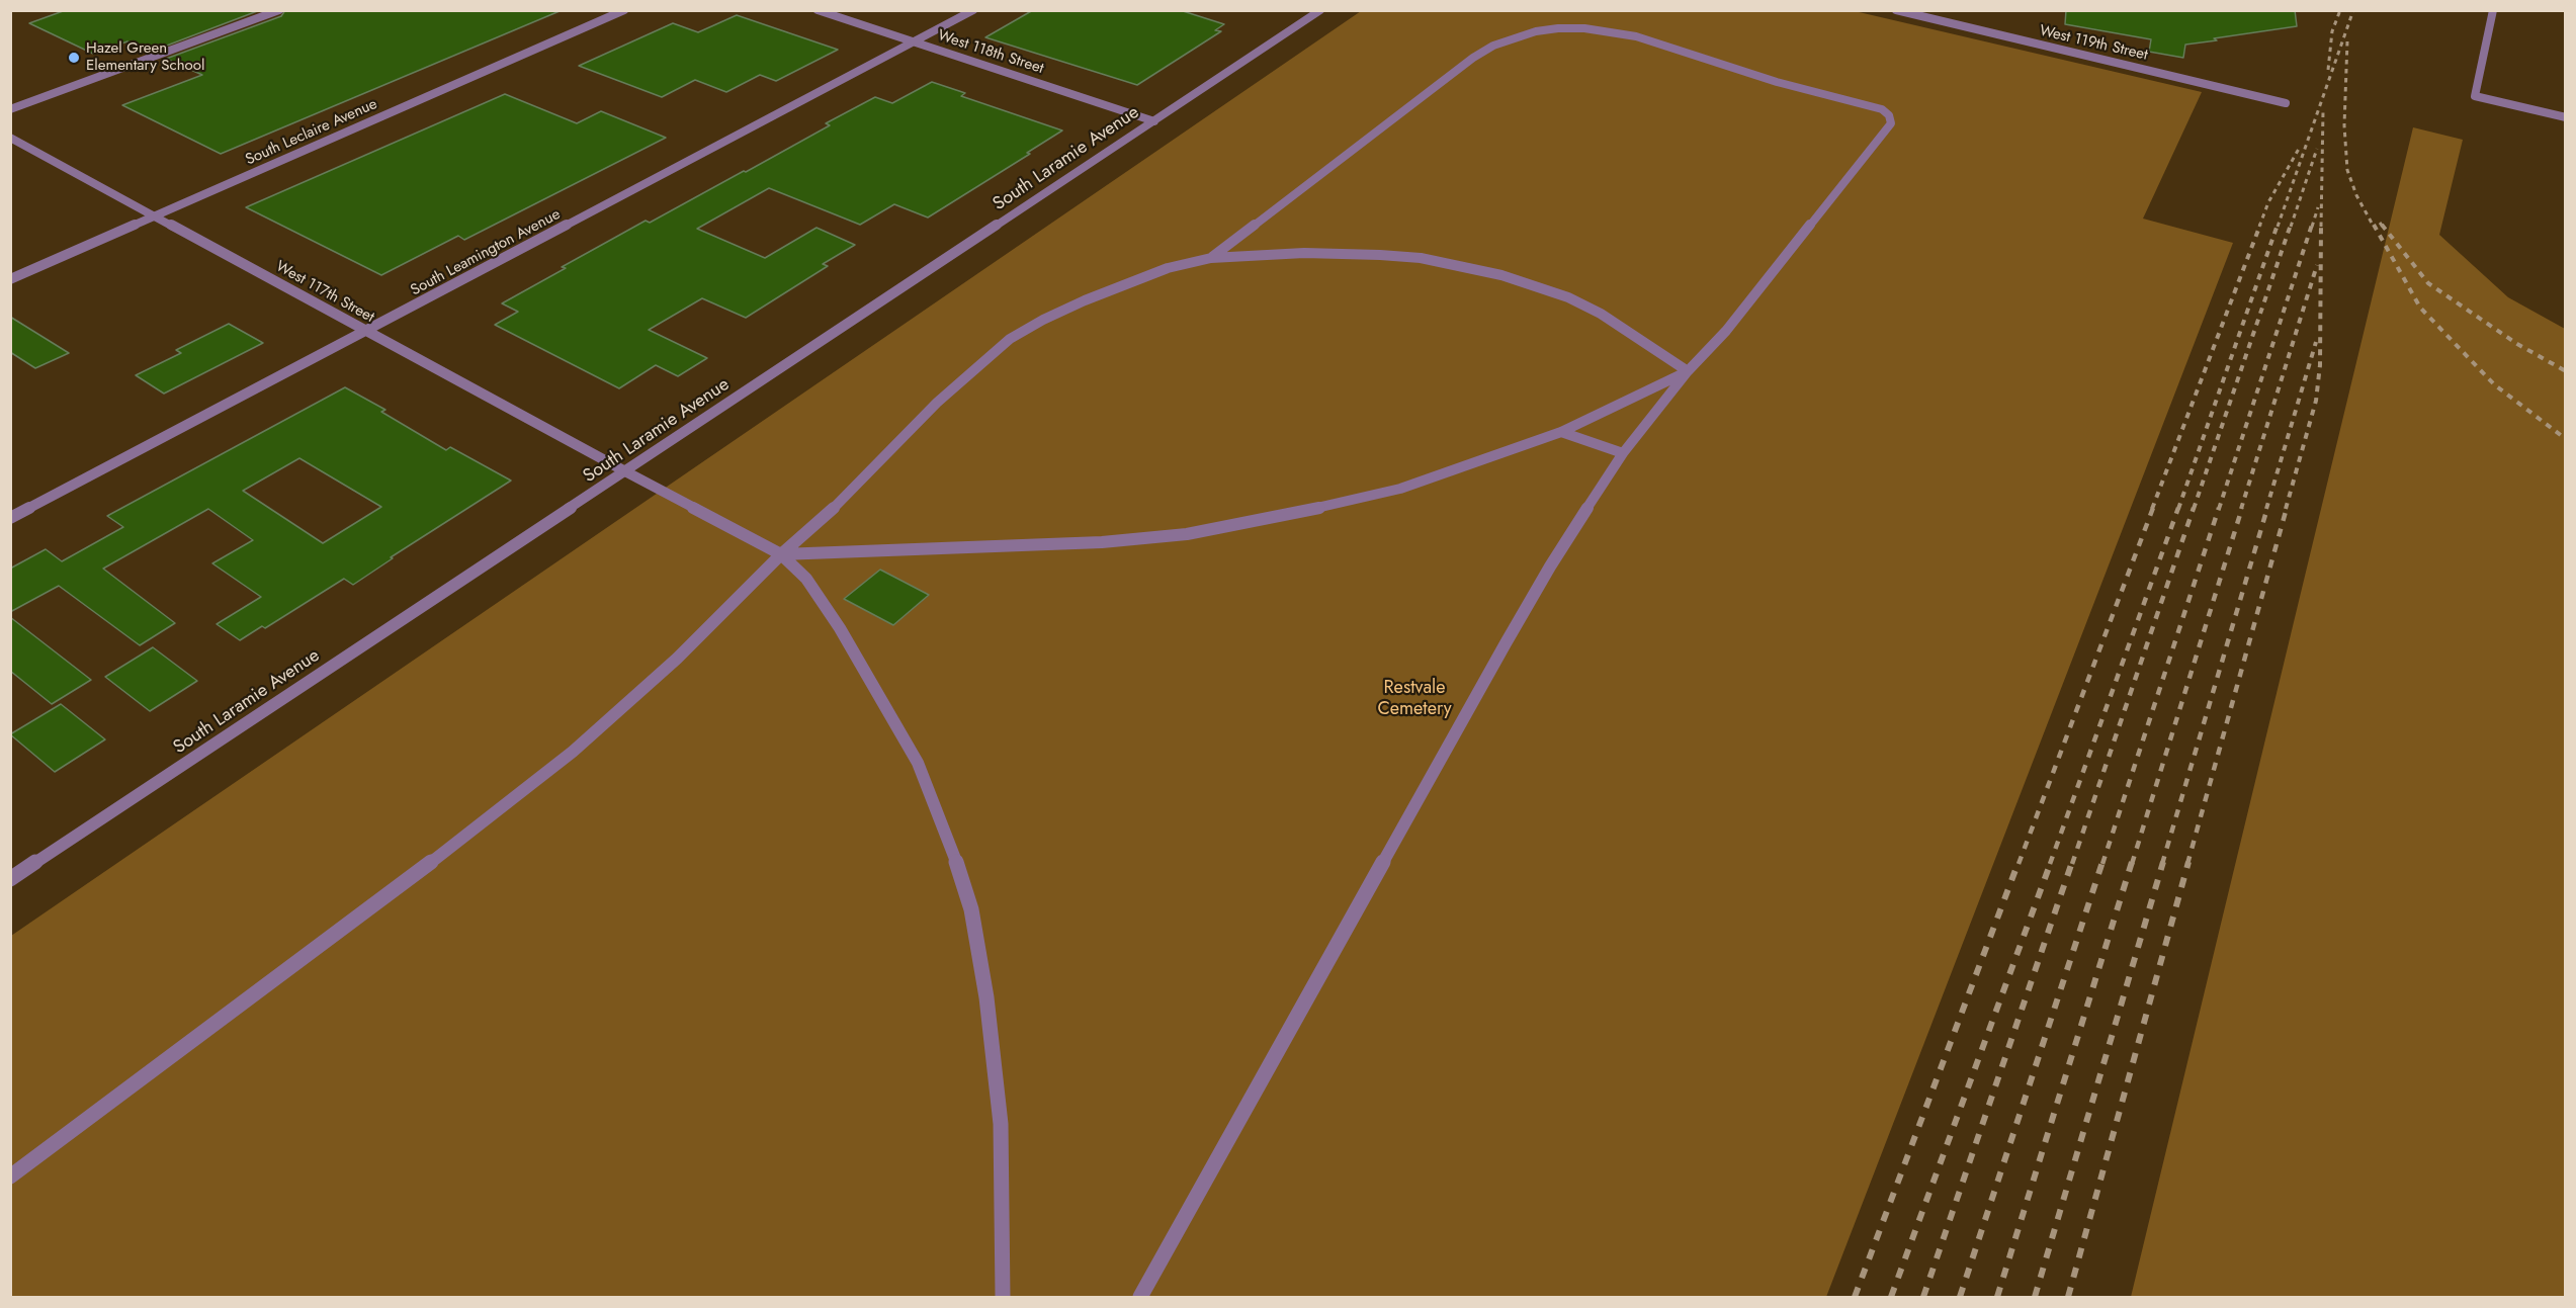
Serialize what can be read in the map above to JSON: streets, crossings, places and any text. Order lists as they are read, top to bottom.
{
  "streets": {
    "street": [
      "West 119th Street",
      "West 118th Street",
      "South Leclaire Avenue",
      "South Laramie Avenue",
      "South Leamington Avenue",
      "West 117th Street"
    ]
  },
  "crossings": [
    ["West 118th Street", "South Laramie Avenue"],
    ["West 118th Street", "South Leamington Avenue"],
    ["South Leclaire Avenue", "West 117th Street"],
    ["South Laramie Avenue", "West 117th Street"],
    ["South Leamington Avenue", "West 117th Street"]
  ],
  "parks": ["Restvale Cemetery"],
  "places": ["Hazel Green Elementary School"]
}
